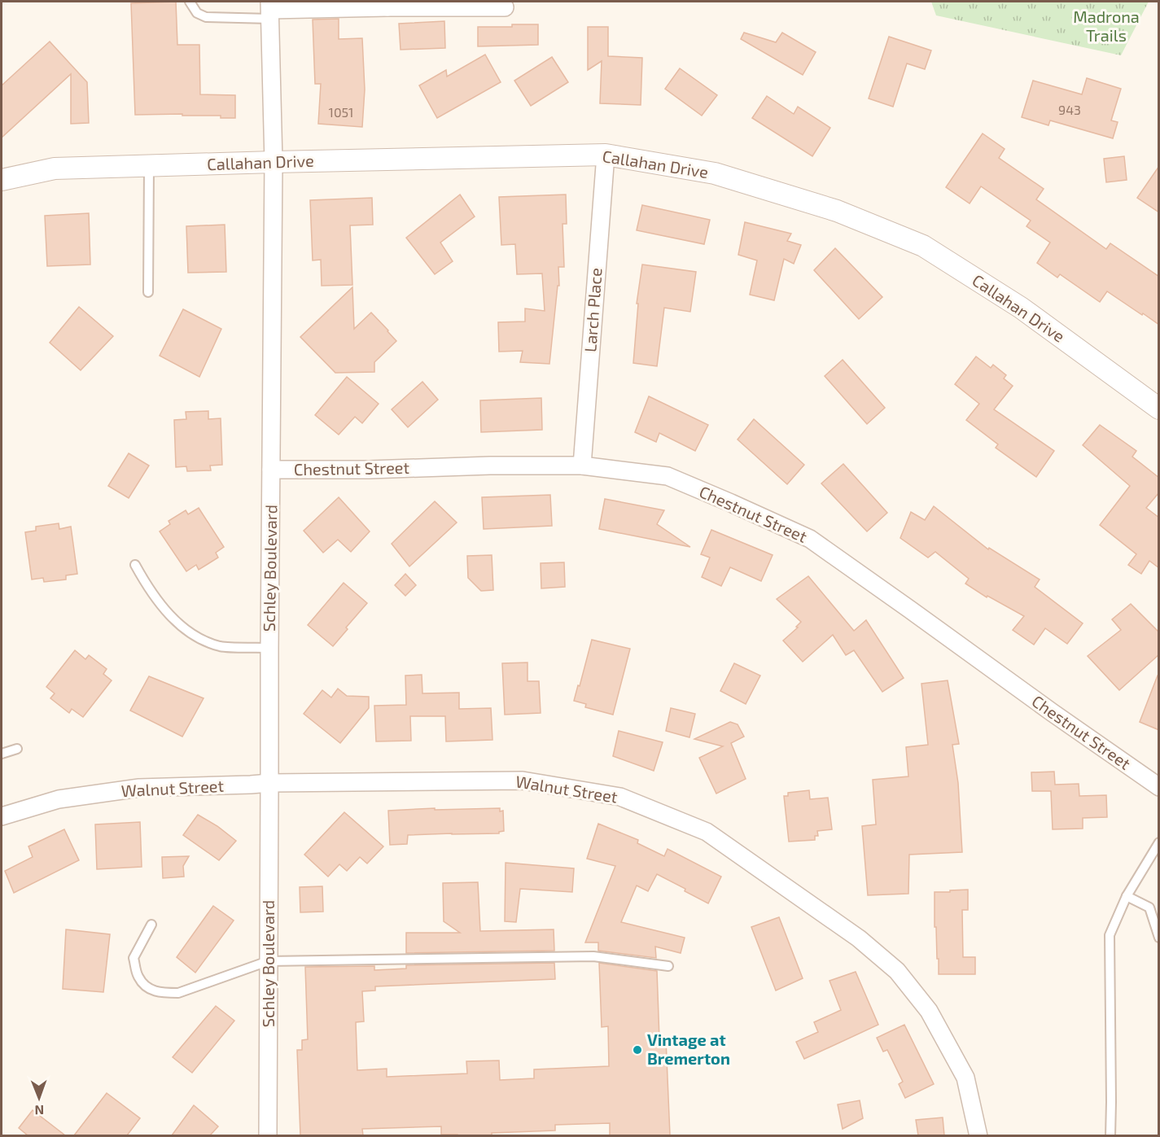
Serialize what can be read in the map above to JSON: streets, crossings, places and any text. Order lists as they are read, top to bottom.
{
  "streets": {
    "street": [
      "Callahan Drive",
      "Larch Place",
      "Chestnut Street",
      "Schley Boulevard",
      "Walnut Street"
    ]
  },
  "crossings": [
    ["Callahan Drive", "Larch Place"],
    ["Callahan Drive", "Schley Boulevard"],
    ["Larch Place", "Chestnut Street"],
    ["Chestnut Street", "Schley Boulevard"],
    ["Schley Boulevard", "Walnut Street"]
  ],
  "parks": ["Madrona Trails"],
  "places": ["Vintage at Bremerton"],
  "house_numbers": ["943", "1051"],
  "north": "bottom"
}
